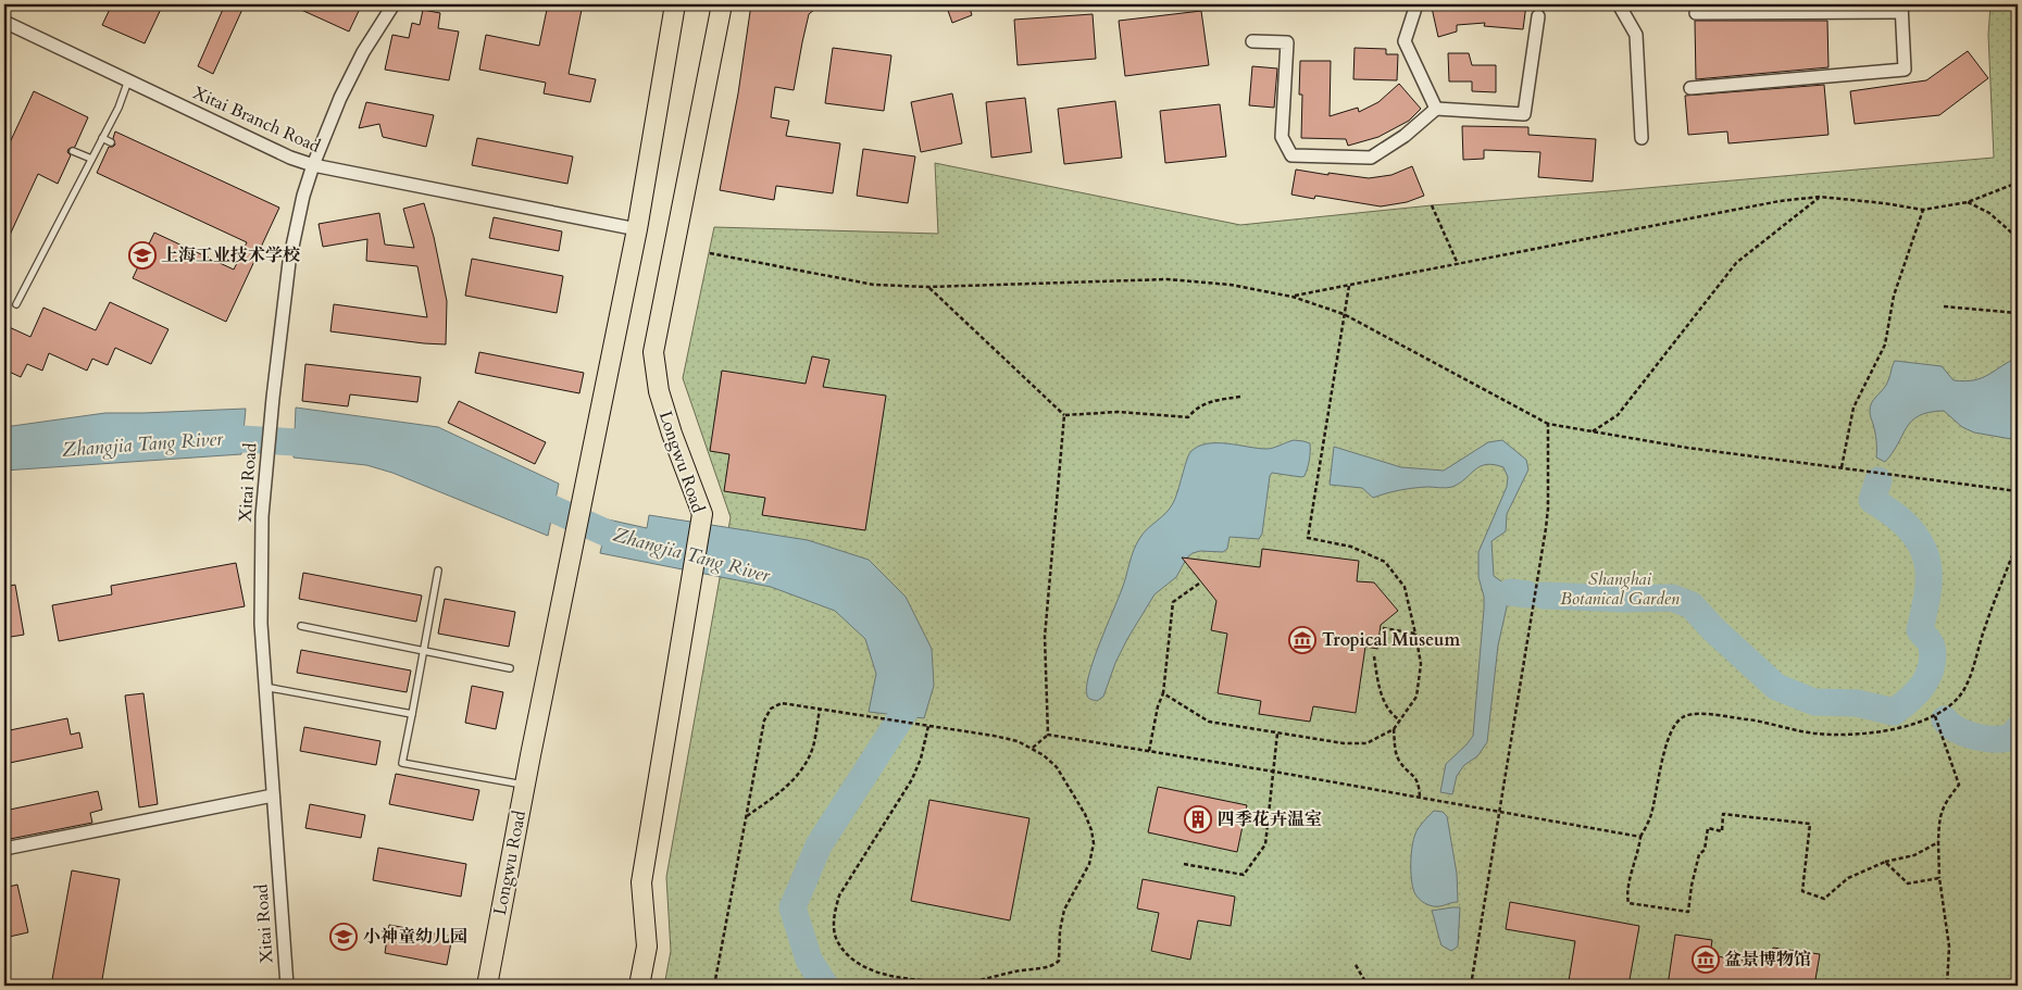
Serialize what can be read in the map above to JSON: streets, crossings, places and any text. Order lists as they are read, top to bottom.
{
  "streets": {
    "main road": ["Longwu Road"],
    "street": ["Xitai Branch Road", "Xitai Road"]
  },
  "crossings": [
    ["Xitai Branch Road", "Longwu Road"],
    ["Xitai Branch Road", "Xitai Road"]
  ],
  "water": ["Zhangjia Tang River"],
  "parks": ["Shanghai Botanical Garden"],
  "places": {
    "school or university": ["上海工业技术学校", "小神童幼儿园"],
    "museum": ["Tropical Museum", "盆景博物馆"],
    "building": ["四季花卉温室"]
  }
}
